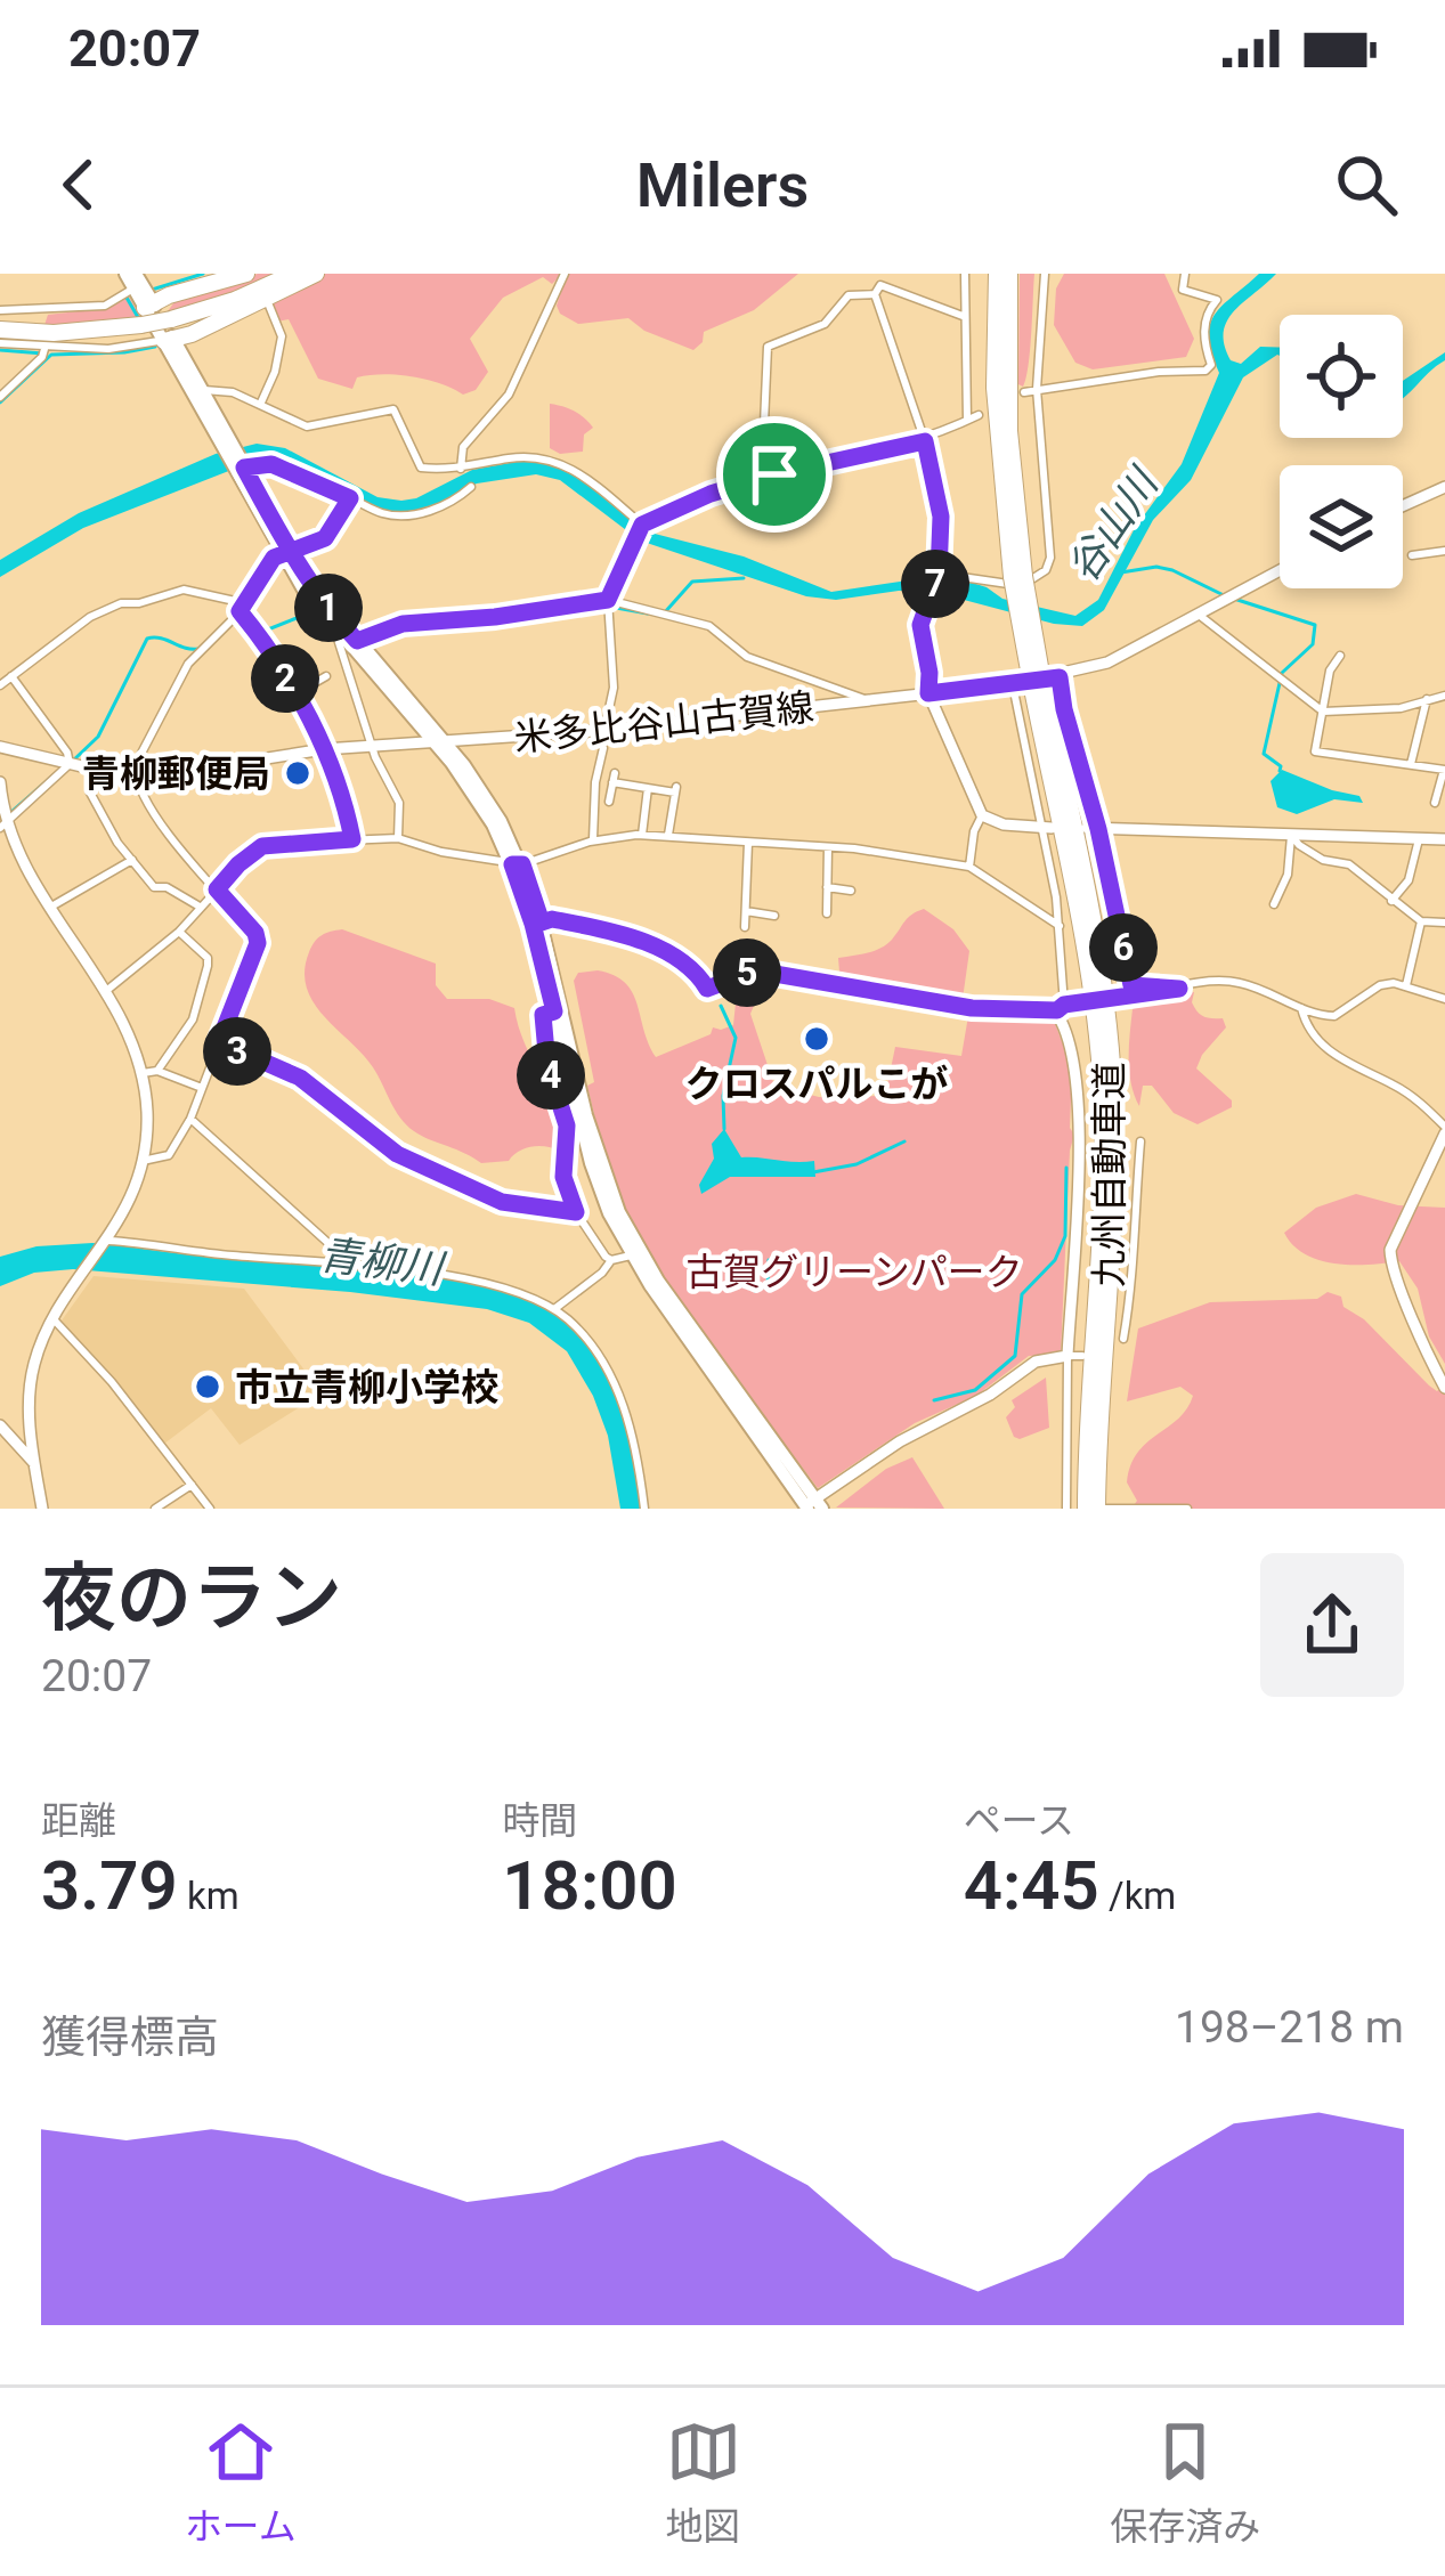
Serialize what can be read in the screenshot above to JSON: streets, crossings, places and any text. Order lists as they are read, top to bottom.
{
  "streets": {
    "highway": ["九州自動車道"],
    "main road": ["米多比谷山古賀線"]
  },
  "water": ["谷山川", "青柳川"],
  "parks": ["古賀グリーンパーク"],
  "places": ["青柳郵便局", "クロスパルこが", "市立青柳小学校"],
  "page": {
    "status": "20:07",
    "header": "Milers",
    "pins": [
      "7",
      "1",
      "2",
      "6",
      "5",
      "3",
      "4"
    ],
    "heading": ["夜のラン", "20:07"],
    "stats": [
      ["距離", "3.79 km"],
      ["時間", "18:00"],
      ["ペース", "4:45 /km"]
    ],
    "chart": ["獲得標高", "198–218 m"],
    "tabs": ["ホーム", "地図", "保存済み"]
  }
}
